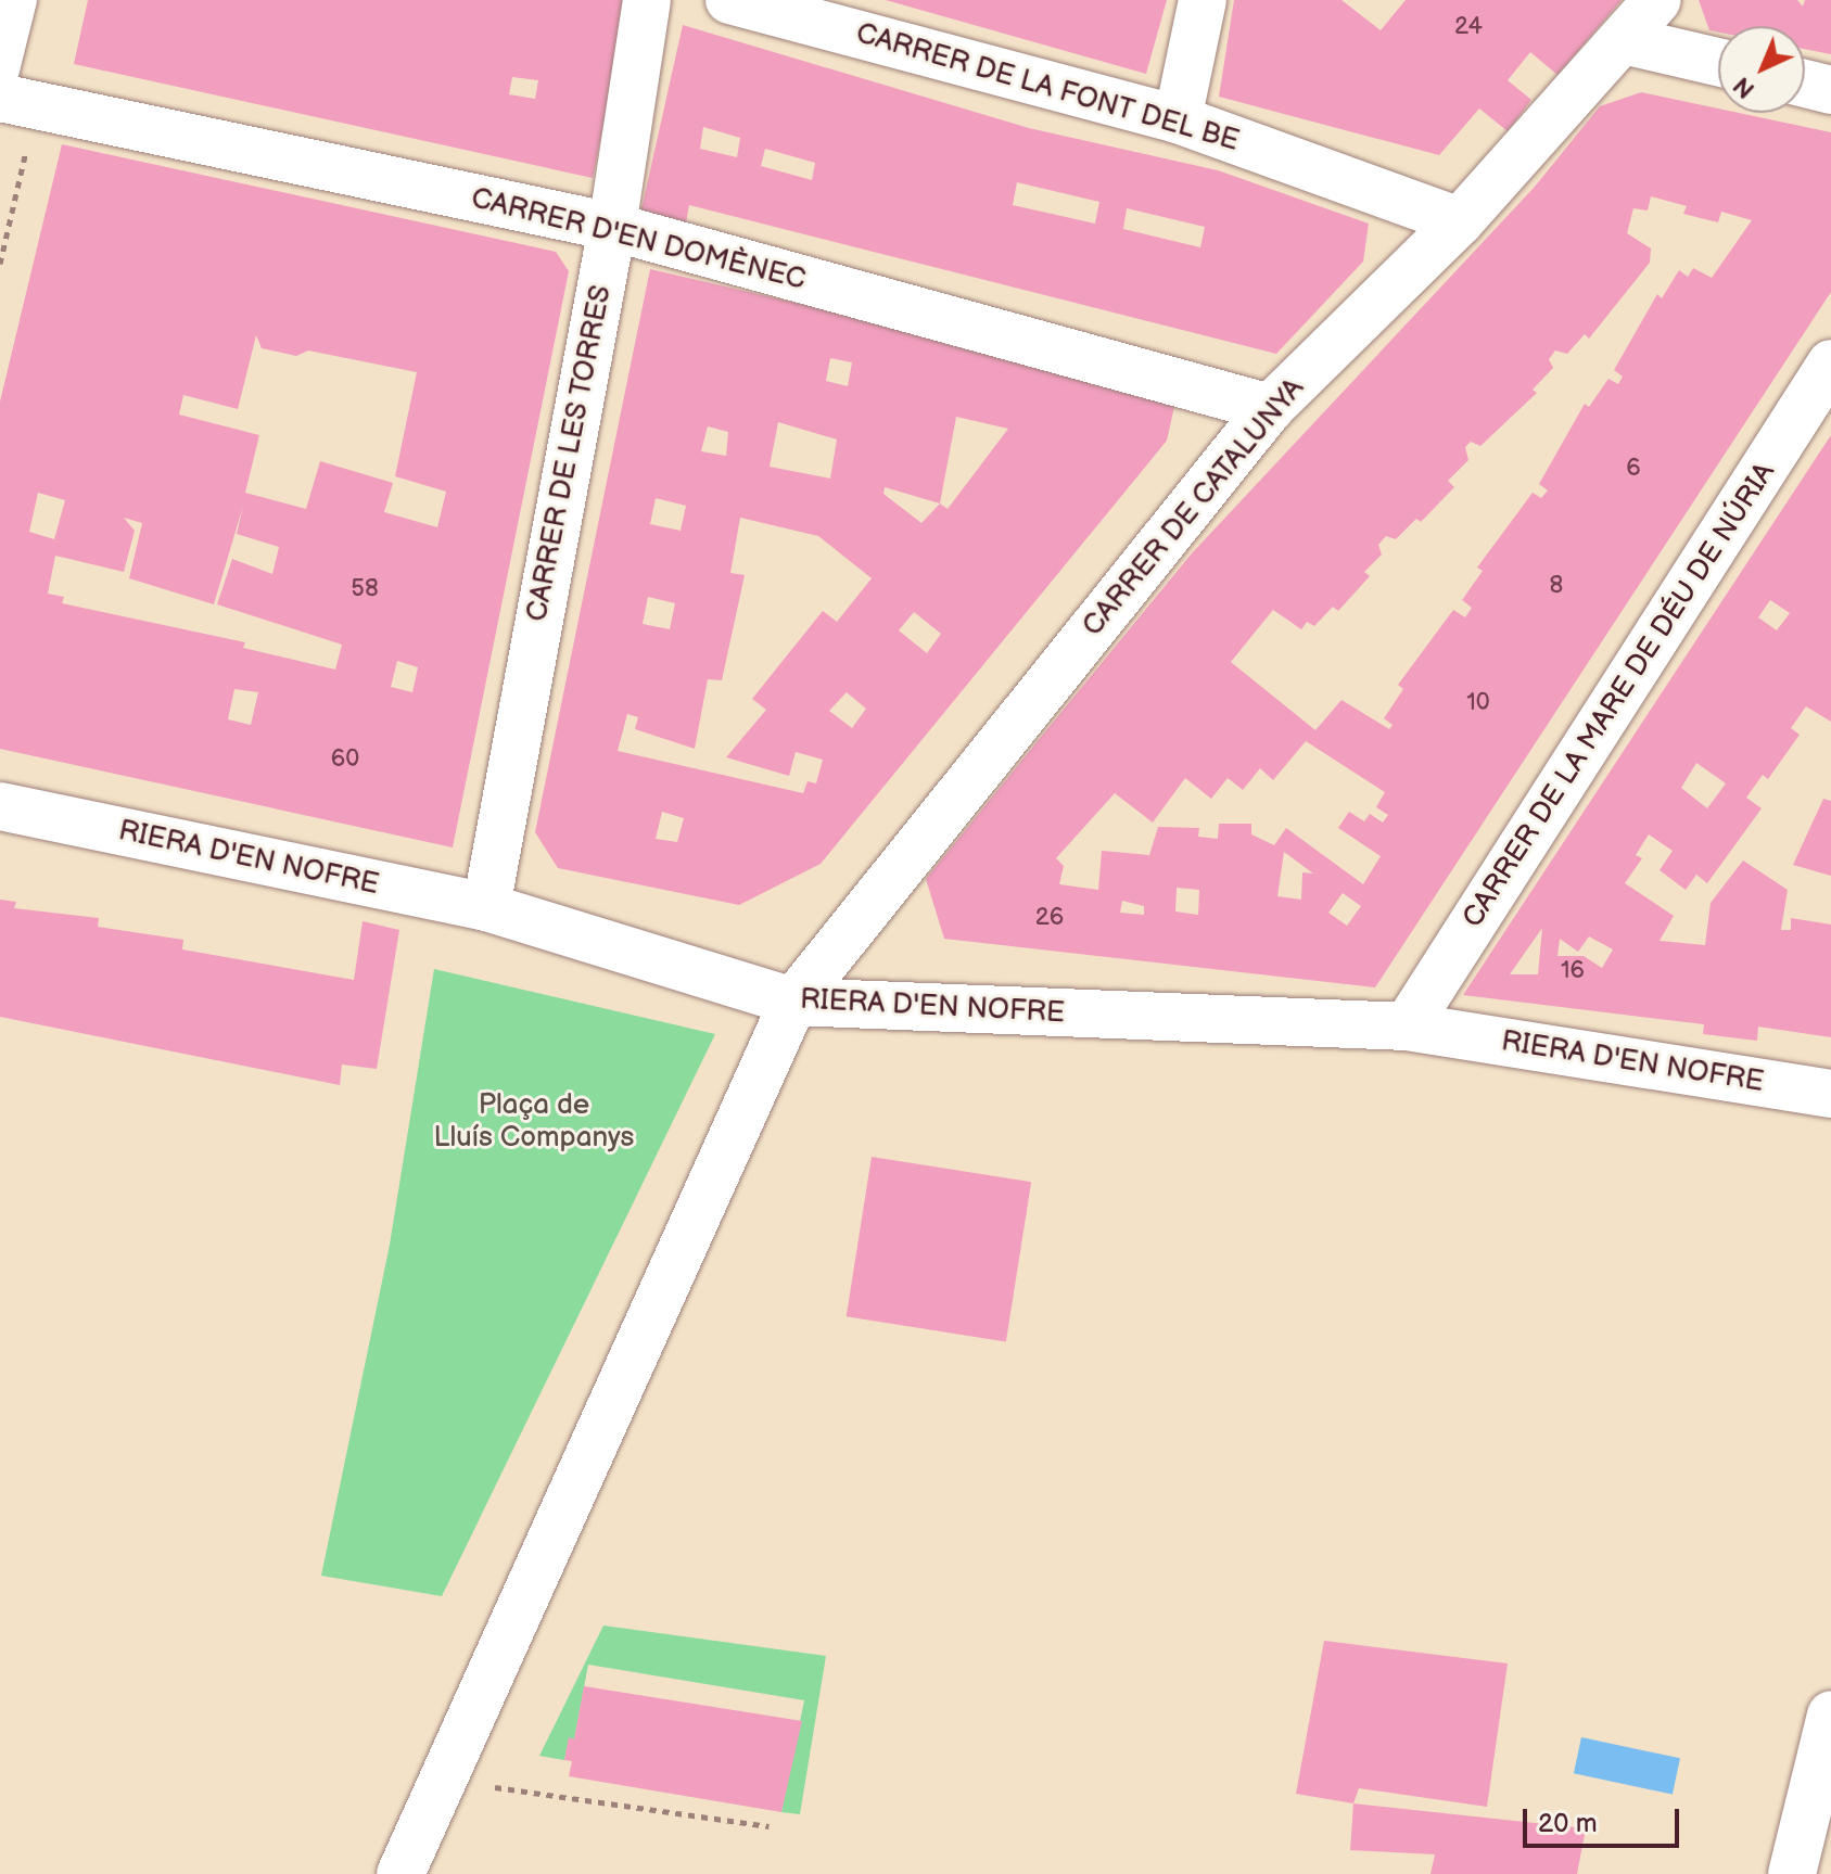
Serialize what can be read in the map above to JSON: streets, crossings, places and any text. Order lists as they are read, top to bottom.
{
  "streets": {
    "street": [
      "CARRER DE LA FONT DEL BE",
      "CARRER D'EN DOMÈNEC",
      "CARRER DE LES TORRES",
      "CARRER DE CATALUNYA",
      "CARRER DE LA MARE DE DÉU DE NÚRIA",
      "RIERA D'EN NOFRE"
    ]
  },
  "crossings": [
    ["CARRER DE LA FONT DEL BE", "CARRER DE CATALUNYA"],
    ["CARRER D'EN DOMÈNEC", "CARRER DE LES TORRES"],
    ["CARRER D'EN DOMÈNEC", "CARRER DE CATALUNYA"],
    ["CARRER DE LES TORRES", "RIERA D'EN NOFRE"],
    ["CARRER DE CATALUNYA", "RIERA D'EN NOFRE"],
    ["CARRER DE LA MARE DE DÉU DE NÚRIA", "RIERA D'EN NOFRE"]
  ],
  "parks": ["Plaça de Lluís Companys"],
  "house_numbers": [
    "24",
    "6",
    "8",
    "58",
    "10",
    "60",
    "26",
    "16"
  ],
  "scale_bar": "20 m",
  "north": "bottom left"
}
